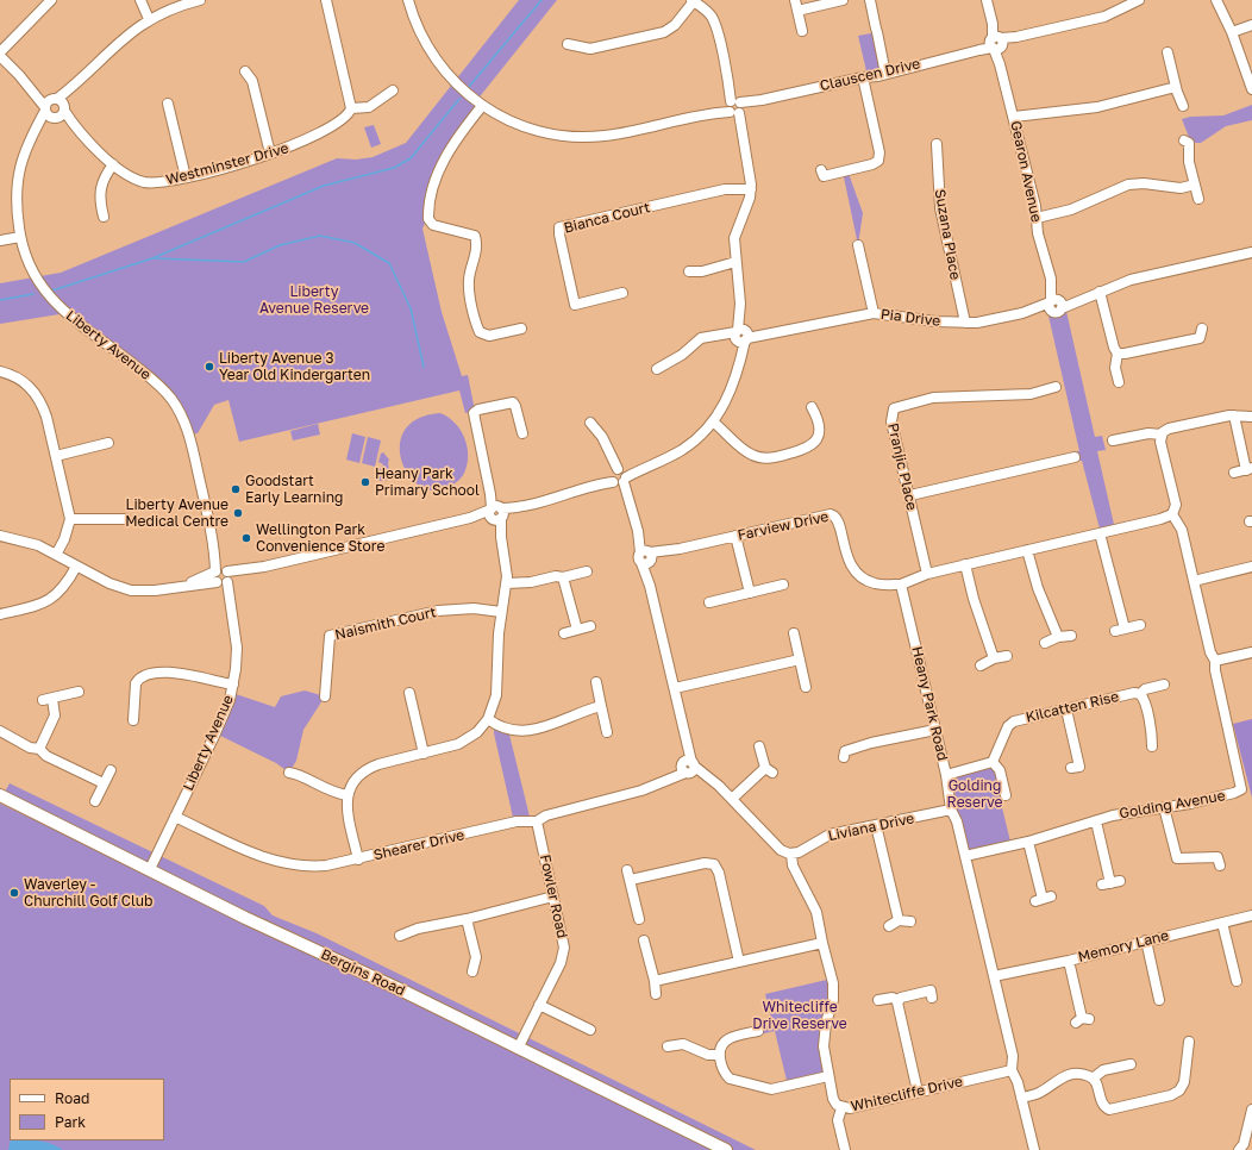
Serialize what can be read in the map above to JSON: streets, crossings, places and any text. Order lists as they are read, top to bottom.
{
  "streets": {
    "main road": ["Bergins Road"],
    "street": [
      "Clauscen Drive",
      "Westminster Drive",
      "Gearon Avenue",
      "Bianca Court",
      "Suzana Place",
      "Pia Drive",
      "Liberty Avenue",
      "Pranjic Place",
      "Farview Drive",
      "Naismith Court",
      "Heany Park Road",
      "Kilcatten Rise",
      "Golding Avenue",
      "Liviana Drive",
      "Shearer Drive",
      "Fowler Road",
      "Memory Lane",
      "Whitecliffe Drive"
    ]
  },
  "crossings": [
    ["Clauscen Drive", "Gearon Avenue"],
    ["Westminster Drive", "Liberty Avenue"],
    ["Gearon Avenue", "Pia Drive"],
    ["Suzana Place", "Pia Drive"],
    ["Liberty Avenue", "Shearer Drive"],
    ["Liberty Avenue", "Bergins Road"],
    ["Farview Drive", "Heany Park Road"],
    ["Heany Park Road", "Golding Avenue"],
    ["Heany Park Road", "Liviana Drive"],
    ["Heany Park Road", "Memory Lane"],
    ["Heany Park Road", "Whitecliffe Drive"],
    ["Liviana Drive", "Whitecliffe Drive"],
    ["Shearer Drive", "Fowler Road"],
    ["Fowler Road", "Bergins Road"]
  ],
  "parks": ["Liberty Avenue Reserve", "Golding Reserve", "Whitecliffe Drive Reserve"],
  "places": [
    "Liberty Avenue 3 Year Old Kindergarten",
    "Heany Park Primary School",
    "Goodstart Early Learning",
    "Liberty Avenue Medical Centre",
    "Wellington Park Convenience Store",
    "Waverley - Churchill Golf Club"
  ],
  "legend": ["Road", "Park"]
}
